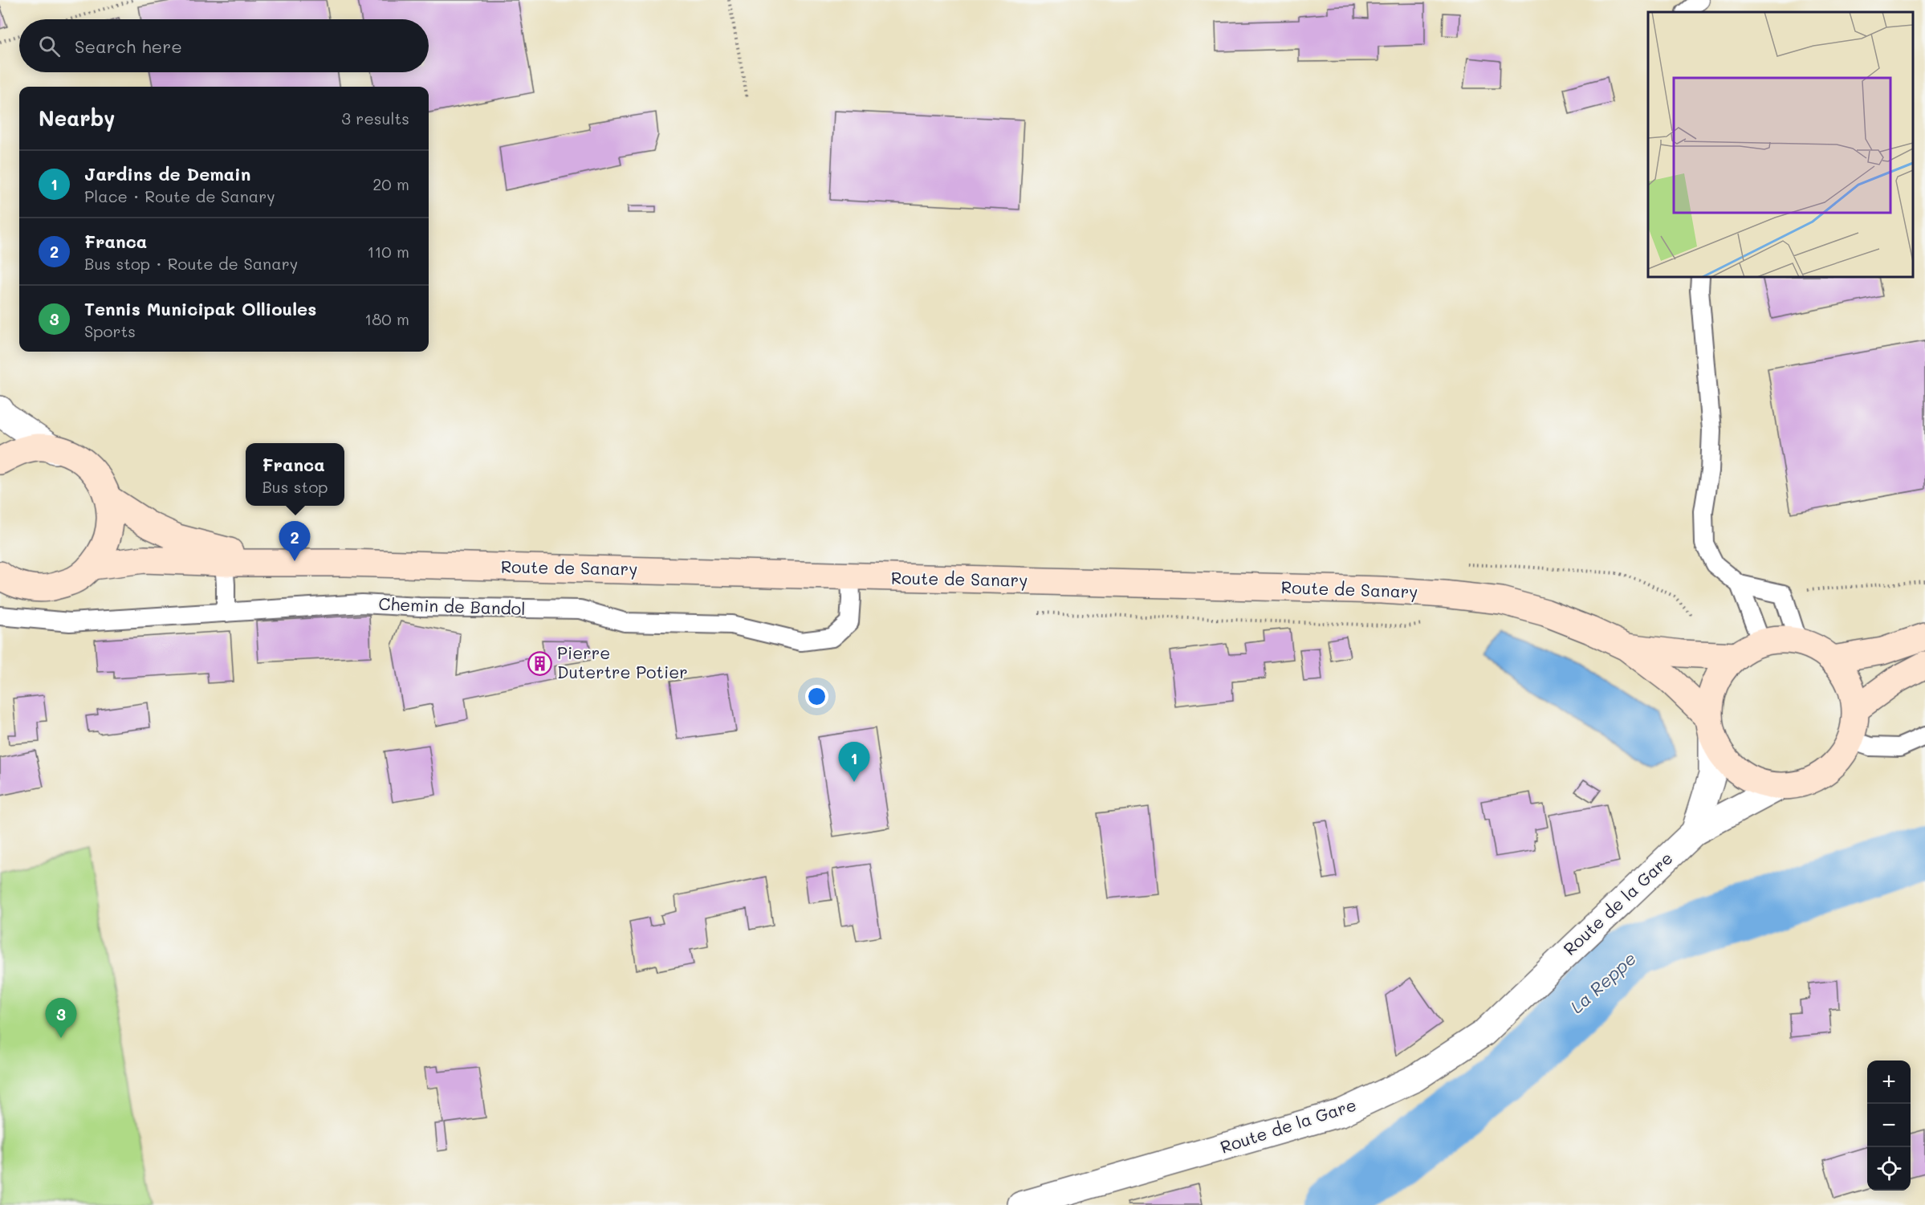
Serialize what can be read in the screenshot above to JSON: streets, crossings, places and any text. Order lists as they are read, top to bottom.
{
  "streets": {
    "main road": ["Route de Sanary"],
    "street": ["Route de la Gare"],
    "lane": ["Chemin de Bandol"]
  },
  "crossings": [
    ["Route de Sanary", "Chemin de Bandol"],
    ["Route de Sanary", "Route de la Gare"]
  ],
  "water": ["La Reppe"],
  "places": {
    "building": ["Pierre Dutertre Potier"]
  },
  "page": {
    "search": "Search here",
    "heading": ["Nearby", "3 results"],
    "list": [
      {
        "mark": "1",
        "name": "Jardins de Demain",
        "note": "Place · Route de Sanary",
        "value": "20 m"
      },
      {
        "mark": "2",
        "name": "Franca",
        "note": "Bus stop · Route de Sanary",
        "value": "110 m"
      },
      {
        "mark": "3",
        "name": "Tennis Municipak Ollioules",
        "note": "Sports",
        "value": "180 m"
      }
    ],
    "popup": ["Franca", "Bus stop"],
    "pins": ["2", "1", "3"],
    "map_buttons": ["+", "−"]
  }
}
